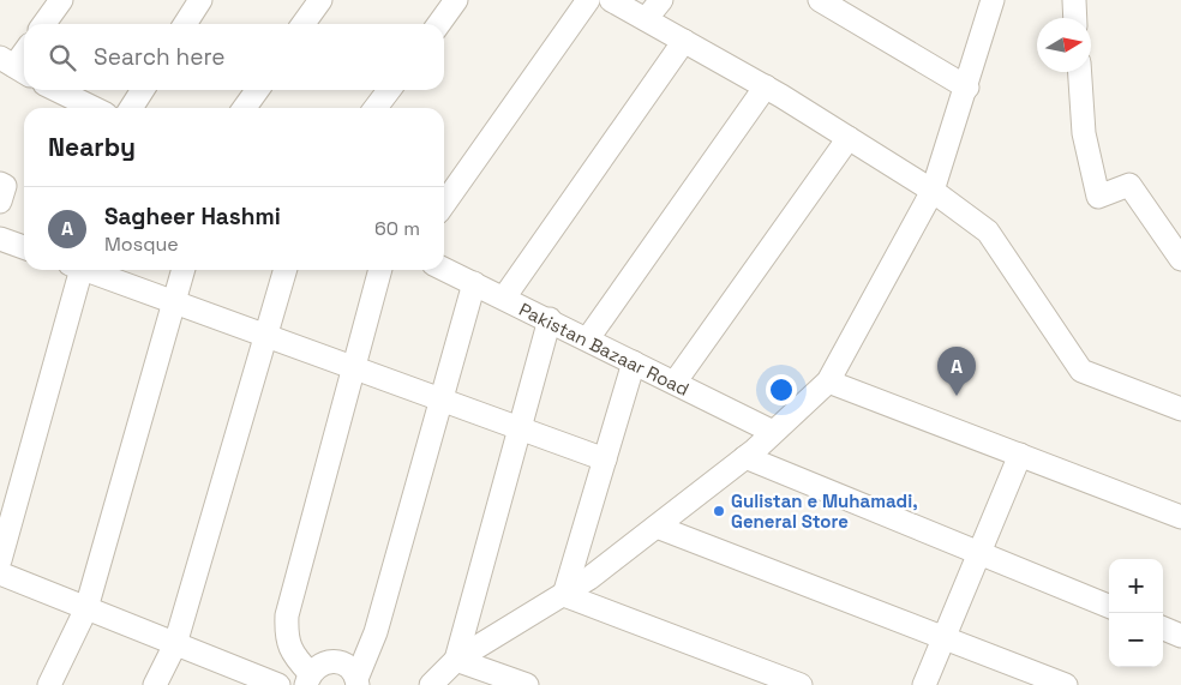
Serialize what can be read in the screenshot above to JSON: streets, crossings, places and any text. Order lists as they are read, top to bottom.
{
  "streets": {
    "street": ["Pakistan Bazaar Road"]
  },
  "places": ["Gulistan e Muhamadi, General Store"],
  "north": "right",
  "page": {
    "search": "Search here",
    "heading": "Nearby",
    "list": [
      {
        "mark": "A",
        "name": "Sagheer Hashmi",
        "note": "Mosque",
        "value": "60 m"
      }
    ],
    "pins": "A",
    "map_buttons": ["+", "−"]
  }
}
